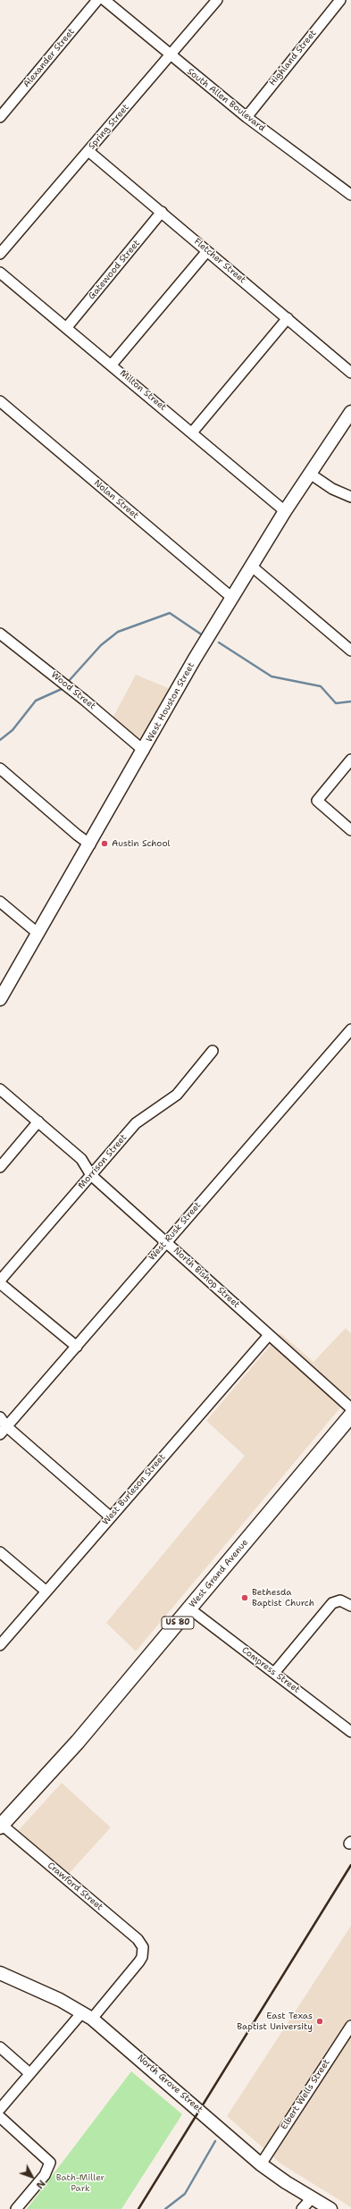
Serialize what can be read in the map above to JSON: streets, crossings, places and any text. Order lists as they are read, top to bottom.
{
  "streets": {
    "highway": ["West Grand Avenue", "US 80"],
    "main road": ["West Houston Street", "North Grove Street"],
    "street": [
      "Alexander Street",
      "Highland Street",
      "South Allen Boulevard",
      "Spring Street",
      "Fletcher Street",
      "Gatewood Street",
      "Milton Street",
      "Nolan Street",
      "Wood Street",
      "Morrison Street",
      "West Rusk Street",
      "North Bishop Street",
      "West Burleson Street",
      "Compress Street",
      "Crawford Street",
      "Elbert Wells Street"
    ]
  },
  "crossings": [
    ["Highland Street", "South Allen Boulevard"],
    ["South Allen Boulevard", "Spring Street"],
    ["Spring Street", "Fletcher Street"],
    ["Fletcher Street", "Gatewood Street"],
    ["Gatewood Street", "Milton Street"],
    ["Milton Street", "West Houston Street"],
    ["Nolan Street", "West Houston Street"],
    ["Wood Street", "West Houston Street"],
    ["Morrison Street", "North Bishop Street"],
    ["West Rusk Street", "North Bishop Street"],
    ["North Bishop Street", "West Burleson Street"],
    ["West Grand Avenue", "Compress Street"],
    ["West Grand Avenue", "Crawford Street"],
    ["Crawford Street", "North Grove Street"],
    ["North Grove Street", "Elbert Wells Street"]
  ],
  "parks": ["Bath-Miller Park"],
  "places": ["Austin School", "Bethesda Baptist Church", "East Texas Baptist University"],
  "north": "bottom right"
}
